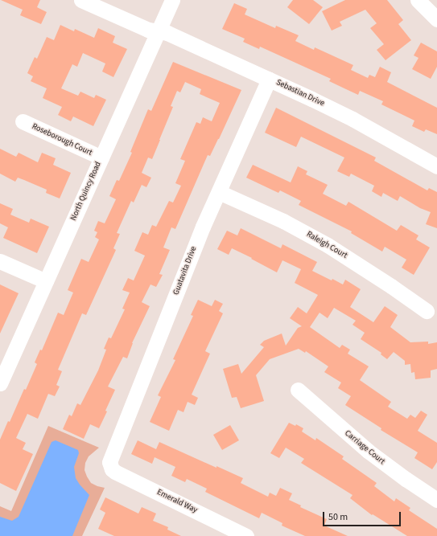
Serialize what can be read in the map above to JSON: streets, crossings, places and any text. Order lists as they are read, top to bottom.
{
  "streets": {
    "street": [
      "Sebastian Drive",
      "Roseborough Court",
      "North Quincy Road",
      "Raleigh Court",
      "Guatavita Drive",
      "Carriage Court",
      "Emerald Way"
    ]
  },
  "crossings": [
    ["Sebastian Drive", "North Quincy Road"],
    ["Sebastian Drive", "Guatavita Drive"],
    ["Roseborough Court", "North Quincy Road"],
    ["Raleigh Court", "Guatavita Drive"],
    ["Guatavita Drive", "Emerald Way"]
  ],
  "scale_bar": "50 m"
}
